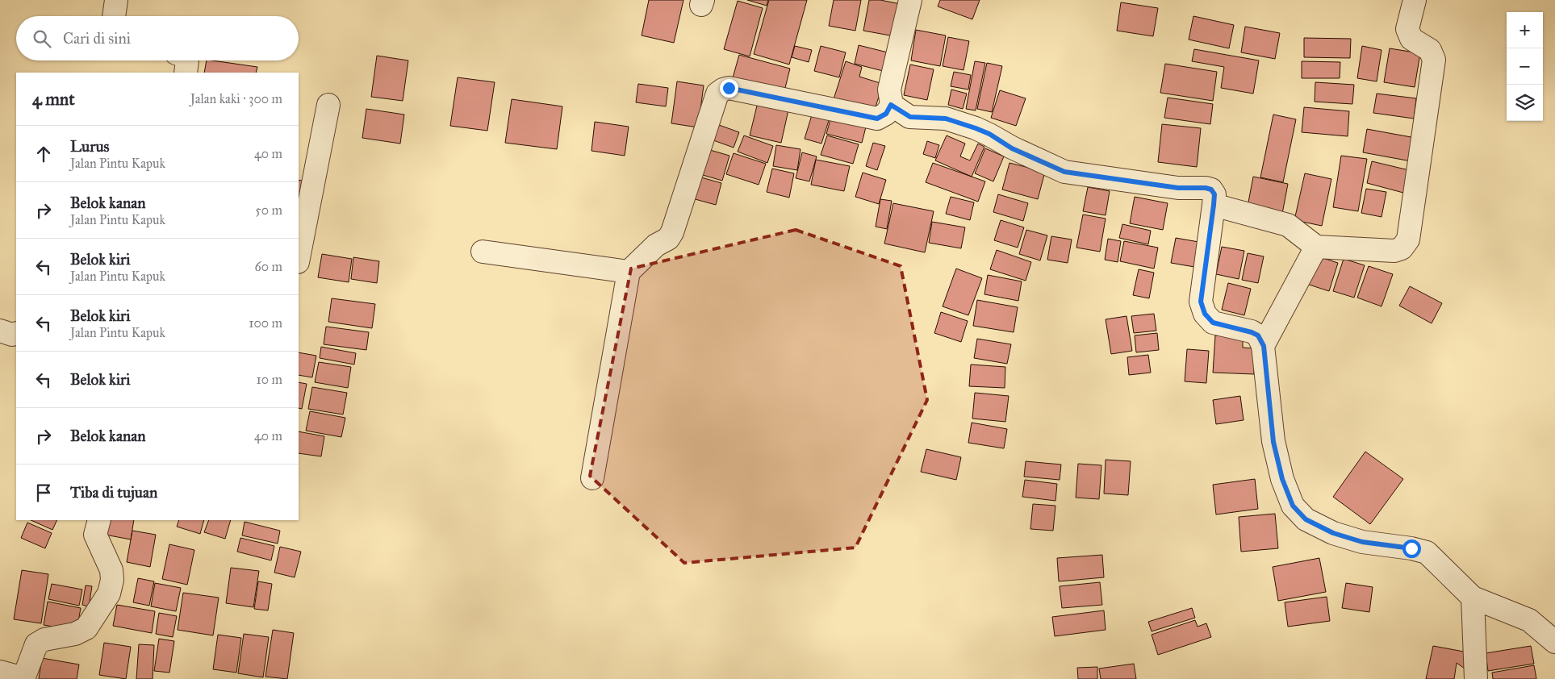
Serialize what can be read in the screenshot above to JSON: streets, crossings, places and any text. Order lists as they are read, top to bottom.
{
  "page": {
    "map_buttons": ["+", "−"],
    "search": "Cari di sini",
    "heading": ["4 mnt", "Jalan kaki · 300 m"],
    "list": [
      ["Lurus", "Jalan Pintu Kapuk", "40 m"],
      ["Belok kanan", "Jalan Pintu Kapuk", "50 m"],
      ["Belok kiri", "Jalan Pintu Kapuk", "60 m"],
      ["Belok kiri", "Jalan Pintu Kapuk", "100 m"],
      ["Belok kiri", "10 m"],
      ["Belok kanan", "40 m"],
      "Tiba di tujuan"
    ]
  }
}
